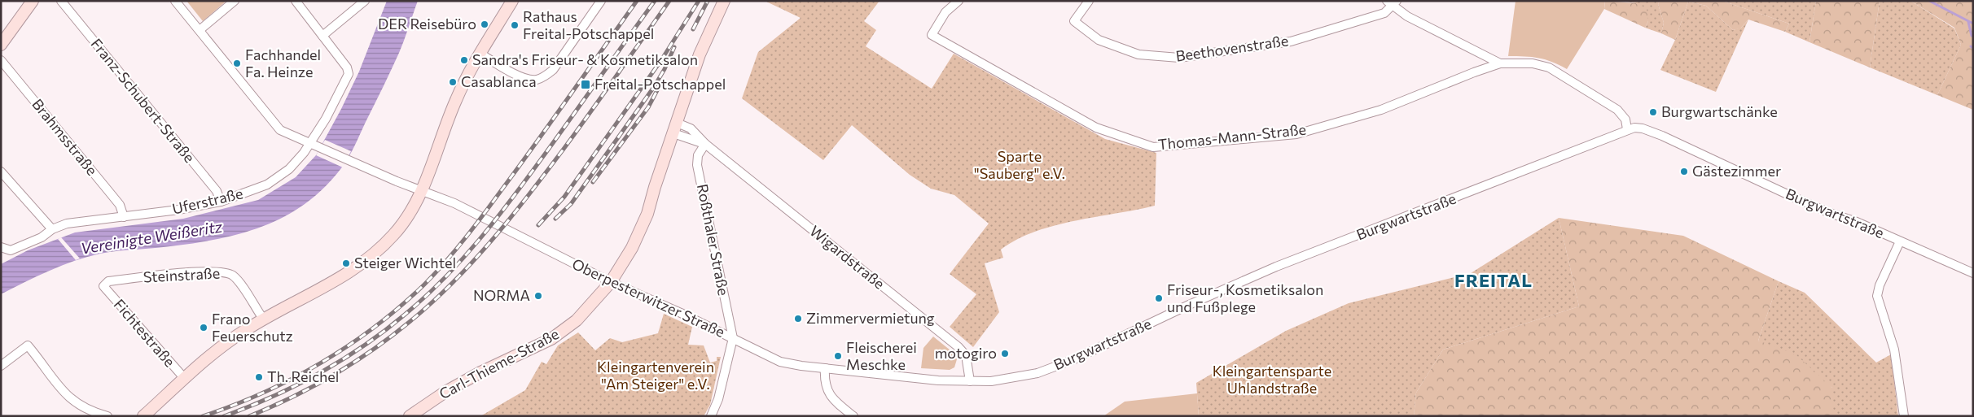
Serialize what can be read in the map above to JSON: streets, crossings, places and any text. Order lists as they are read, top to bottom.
{
  "streets": {
    "street": [
      "Beethovenstraße",
      "Franz-Schubert-Straße",
      "Brahmsstraße",
      "Thomas-Mann-Straße",
      "Uferstraße",
      "Burgwartstraße",
      "Roßthaler Straße",
      "Wigardstraße",
      "Steinstraße",
      "Oberpesterwitzer Straße",
      "Fichtestraße",
      "Carl-Thieme-Straße"
    ]
  },
  "crossings": [
    ["Franz-Schubert-Straße", "Uferstraße"],
    ["Brahmsstraße", "Uferstraße"],
    ["Uferstraße", "Oberpesterwitzer Straße"],
    ["Burgwartstraße", "Wigardstraße"],
    ["Burgwartstraße", "Oberpesterwitzer Straße"],
    ["Roßthaler Straße", "Wigardstraße"],
    ["Roßthaler Straße", "Oberpesterwitzer Straße"],
    ["Wigardstraße", "Carl-Thieme-Straße"],
    ["Steinstraße", "Fichtestraße"],
    ["Oberpesterwitzer Straße", "Carl-Thieme-Straße"]
  ],
  "districts": ["FREITAL"],
  "water": ["Vereinigte Weißeritz"],
  "parks": ["Sparte \"Sauberg\" e.V.", "Kleingartenverein \"Am Steiger\" e.V.", "Kleingartensparte Uhlandstraße"],
  "places": {
    "other": [
      "DER Reisebüro",
      "Rathaus Freital-Potschappel",
      "Sandra's Friseur- & Kosmetiksalon",
      "Fachhandel Fa. Heinze",
      "Casablanca",
      "Burgwartschänke",
      "Gästezimmer",
      "Steiger Wichtel",
      "NORMA",
      "Friseur-, Kosmetiksalon und Fußplege",
      "Zimmervermietung",
      "Frano Feuerschutz",
      "motogiro",
      "Fleischerei Meschke",
      "Th. Reichel"
    ],
    "transit": ["Freital-Potschappel"]
  }
}
